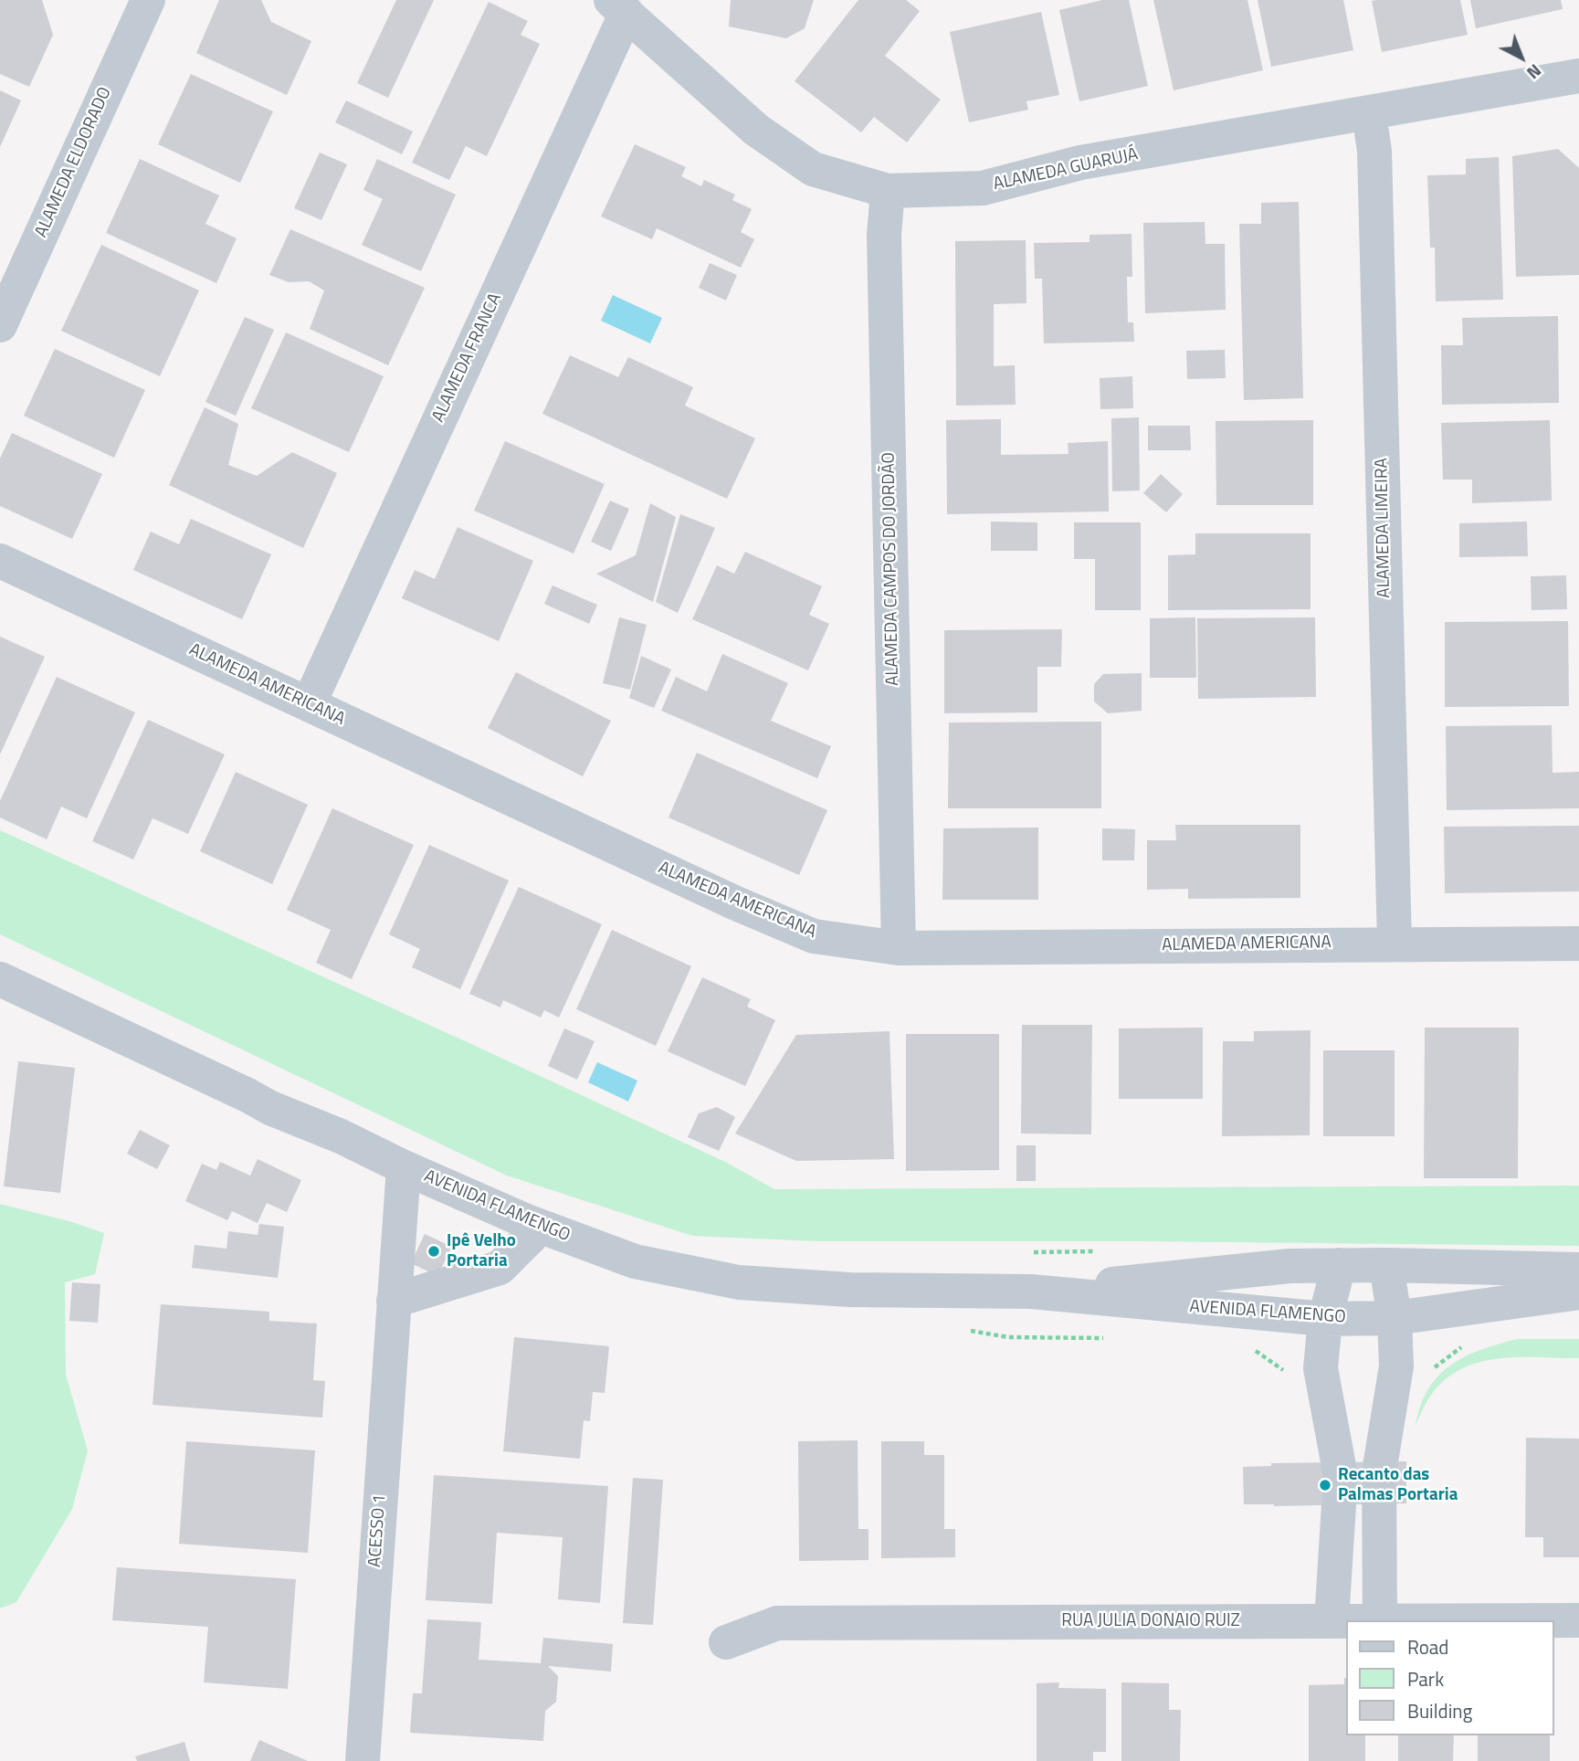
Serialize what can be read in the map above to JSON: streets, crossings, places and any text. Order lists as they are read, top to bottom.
{
  "streets": {
    "street": [
      "ALAMEDA ELDORADO",
      "ALAMEDA GUARUJÁ",
      "ALAMEDA FRANCA",
      "ALAMEDA LIMEIRA",
      "ALAMEDA CAMPOS DO JORDÃO",
      "ALAMEDA AMERICANA",
      "AVENIDA FLAMENGO",
      "ACESSO 1",
      "RUA JULIA DONAIO RUIZ"
    ]
  },
  "crossings": [
    ["ALAMEDA GUARUJÁ", "ALAMEDA FRANCA"],
    ["ALAMEDA GUARUJÁ", "ALAMEDA LIMEIRA"],
    ["ALAMEDA GUARUJÁ", "ALAMEDA CAMPOS DO JORDÃO"],
    ["ALAMEDA FRANCA", "ALAMEDA AMERICANA"],
    ["ALAMEDA LIMEIRA", "ALAMEDA AMERICANA"],
    ["ALAMEDA CAMPOS DO JORDÃO", "ALAMEDA AMERICANA"],
    ["AVENIDA FLAMENGO", "ACESSO 1"]
  ],
  "places": ["Ipê Velho Portaria", "Recanto das Palmas Portaria"],
  "legend": ["Road", "Park", "Building"],
  "north": "bottom right"
}
